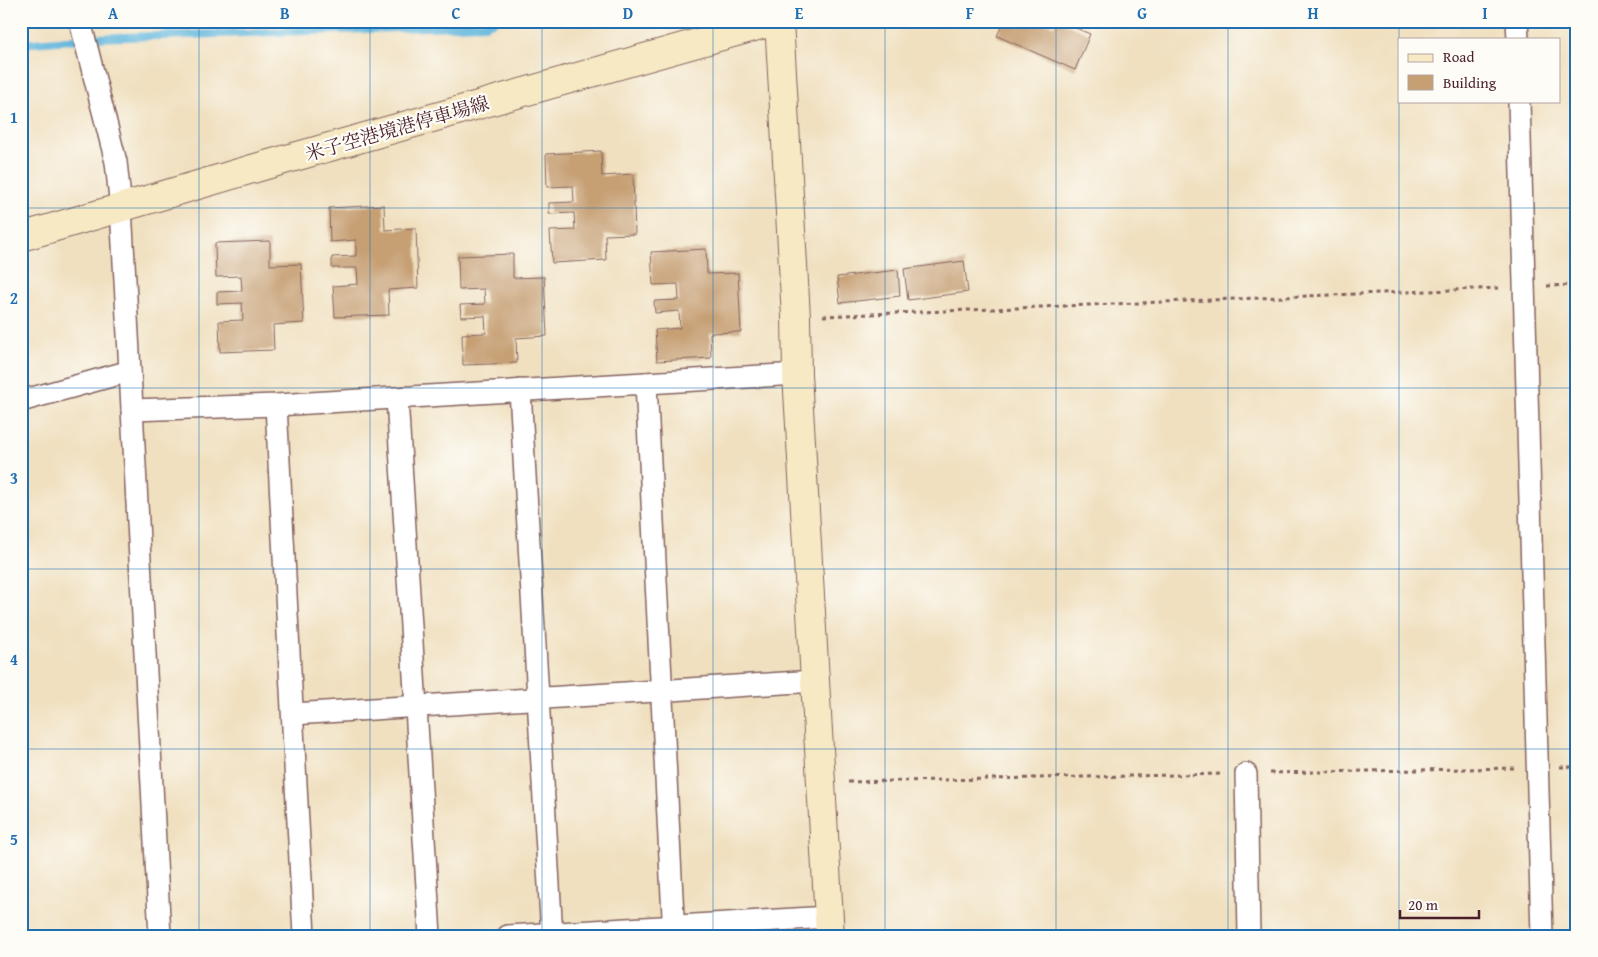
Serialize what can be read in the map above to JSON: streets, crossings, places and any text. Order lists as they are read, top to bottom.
{
  "streets": {
    "street": ["米子空港境港停車場線"]
  },
  "legend": ["Road", "Building"],
  "scale_bar": "20 m",
  "grid": {
    "columns": [
      "A",
      "B",
      "C",
      "D",
      "E",
      "F",
      "G",
      "H",
      "I"
    ],
    "rows": [
      "1",
      "2",
      "3",
      "4",
      "5"
    ]
  }
}
